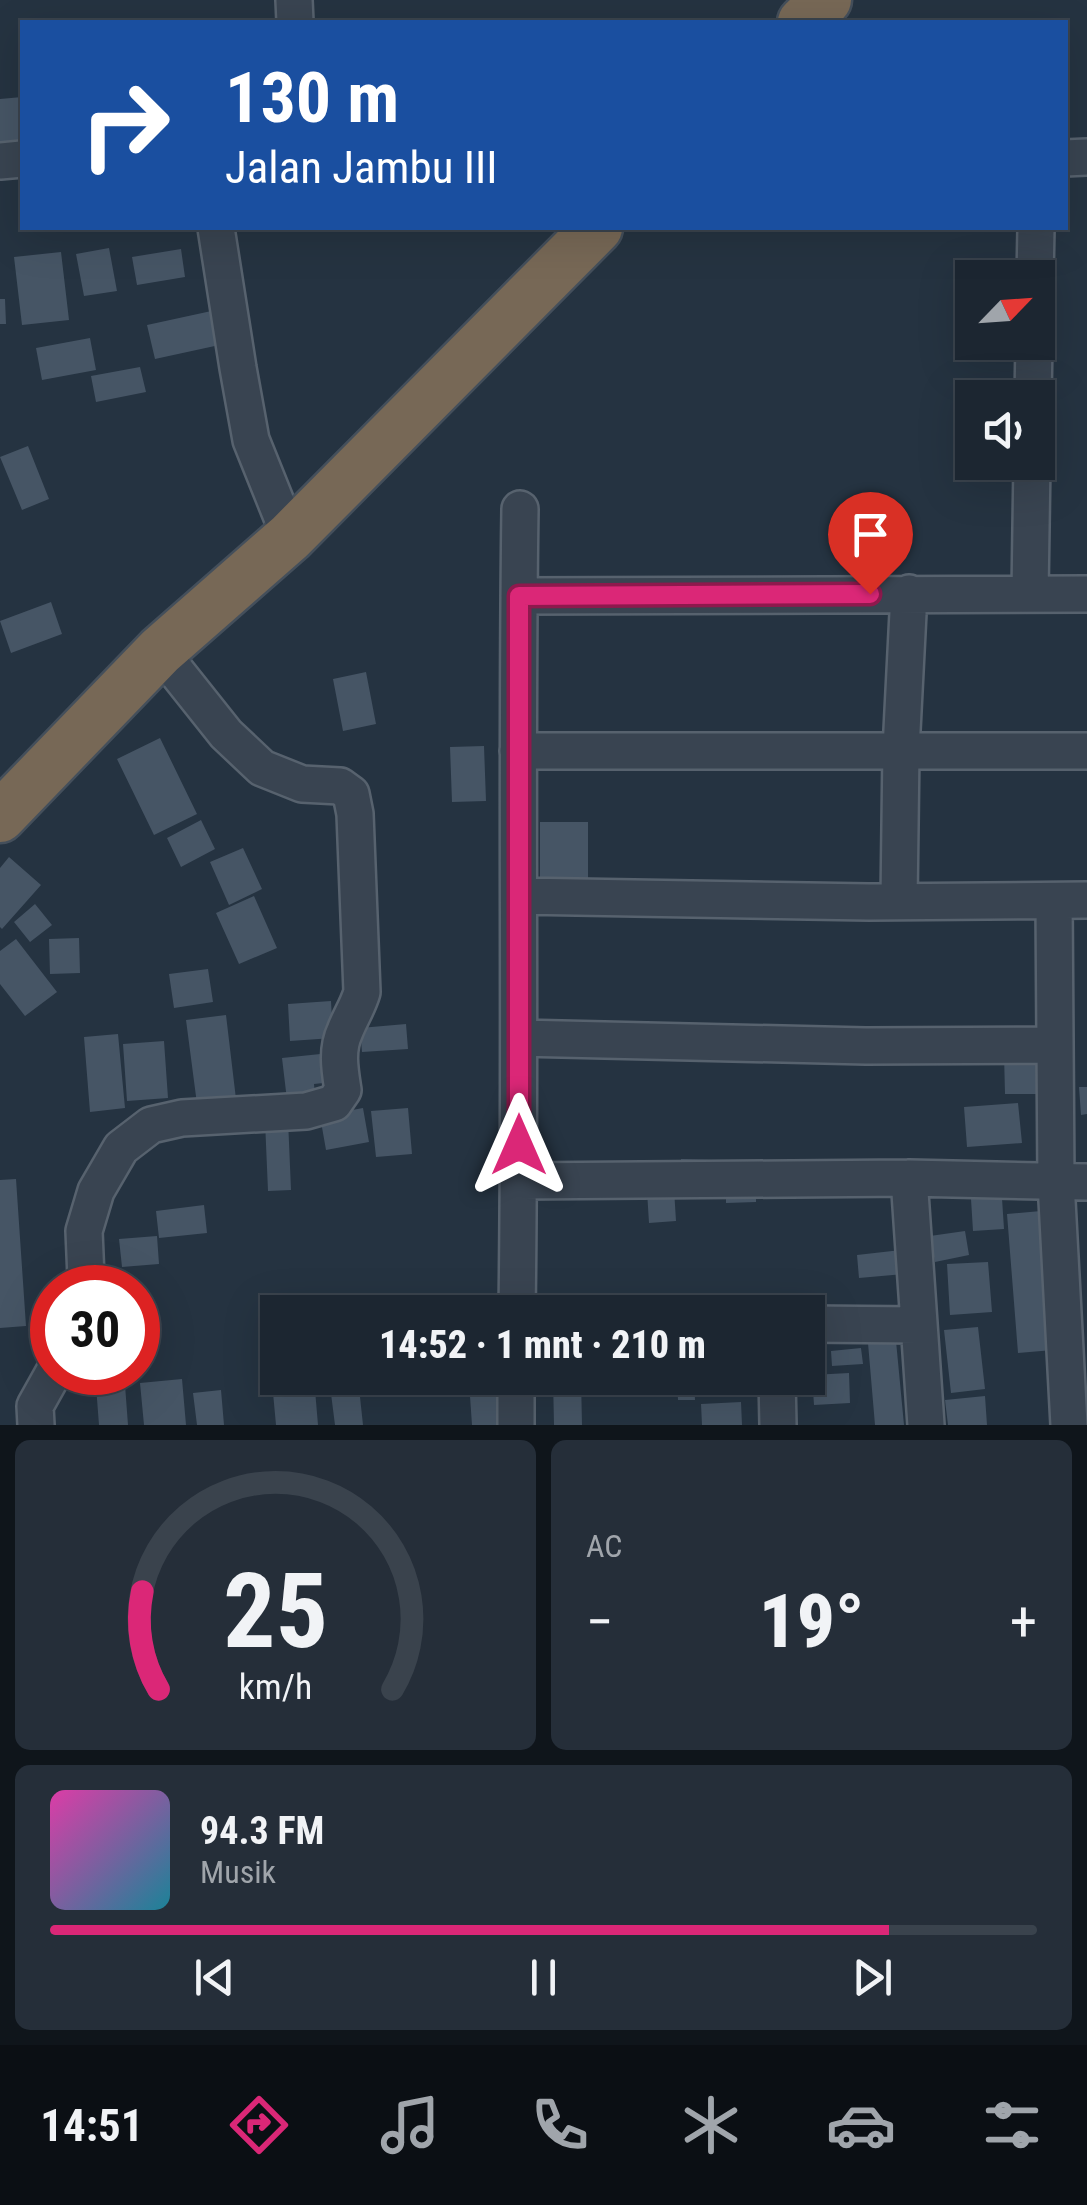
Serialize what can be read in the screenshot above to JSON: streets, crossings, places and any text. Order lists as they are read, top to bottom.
{
  "north": "top right",
  "page": {
    "turn": ["130 m", "Jalan Jambu III"],
    "limit": "30",
    "trip": "14:52 · 1 mnt · 210 m",
    "tile": "AC",
    "heat": ["−", "19°", "+"],
    "song": ["94.3 FM", "Musik"],
    "tabs": "14:51",
    "gauge": ["25", "km/h"]
  }
}
